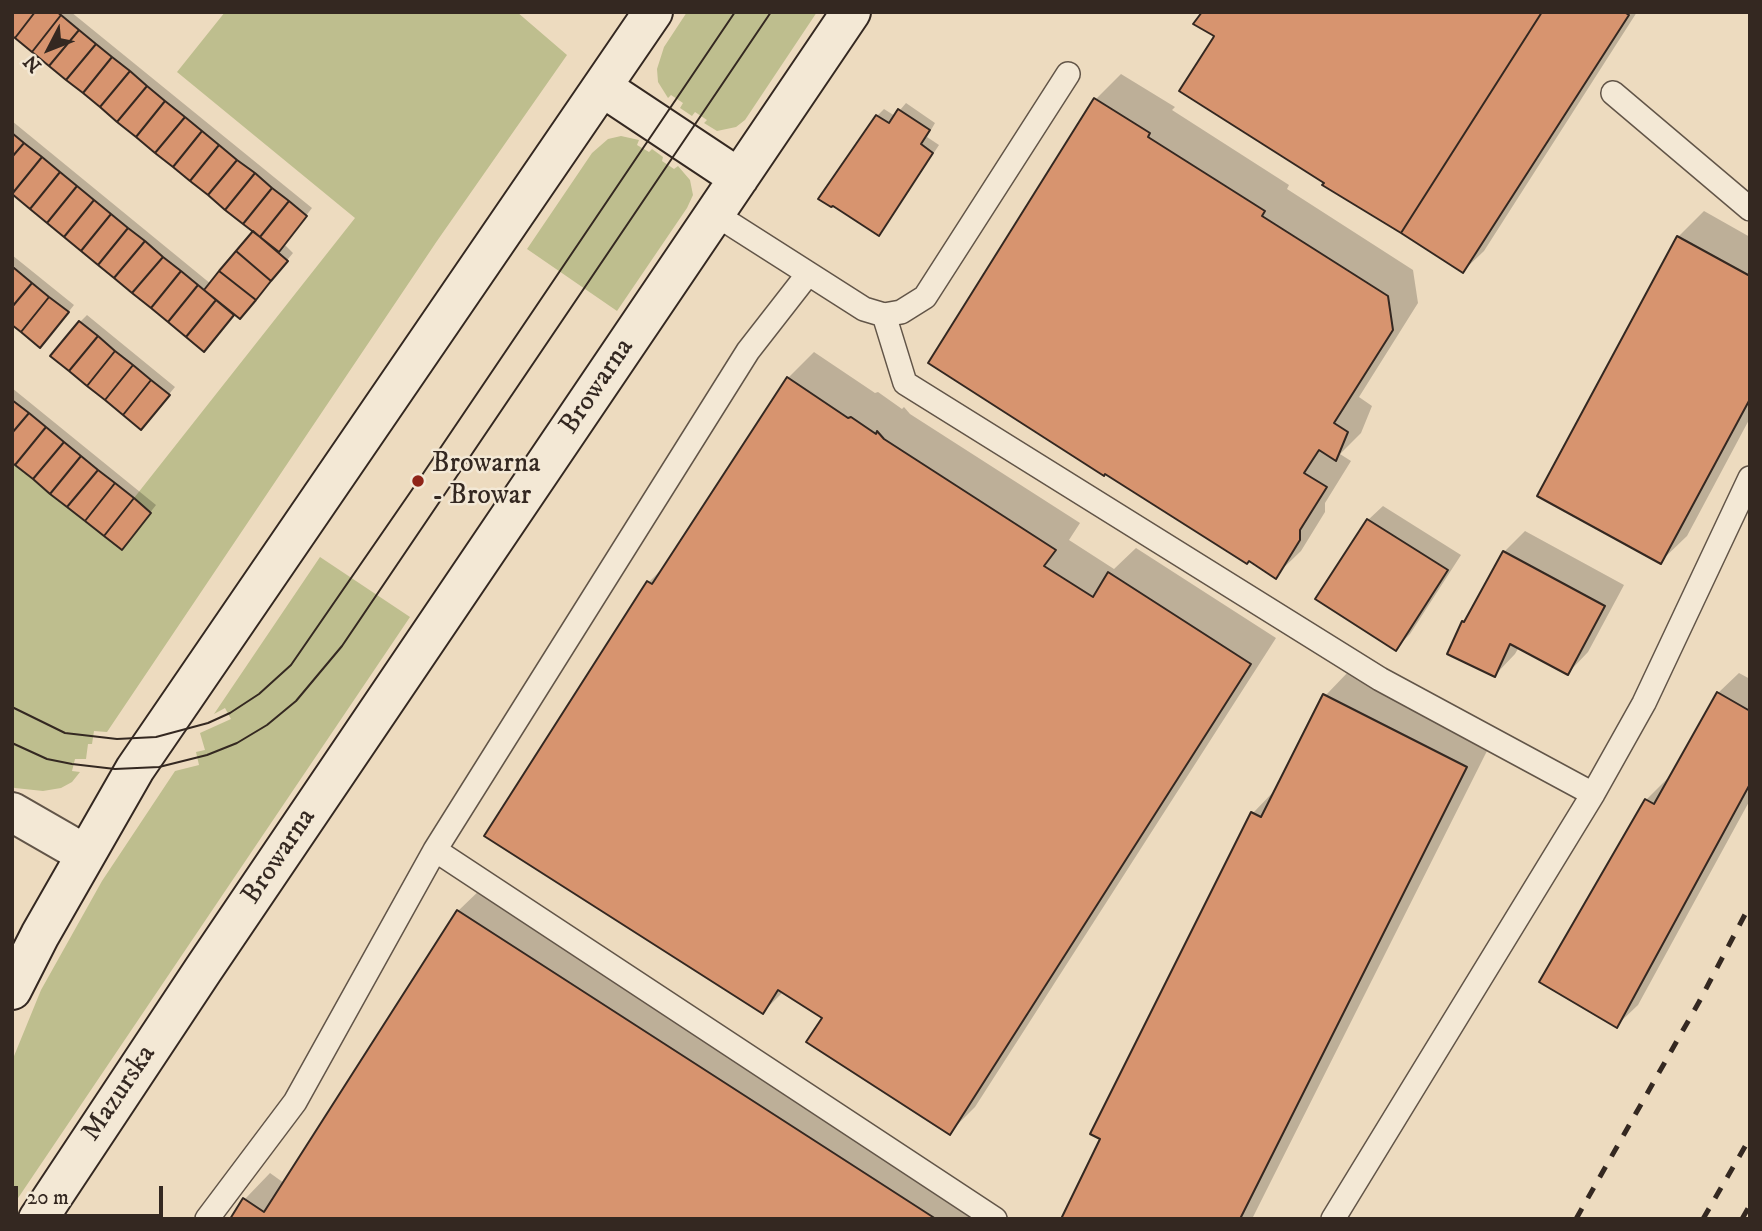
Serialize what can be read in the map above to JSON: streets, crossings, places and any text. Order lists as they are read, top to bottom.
{
  "streets": {
    "main road": ["Browarna", "Mazurska"]
  },
  "crossings": [
    ["Browarna", "Mazurska"]
  ],
  "places": ["Browarna - Browar"],
  "scale_bar": "20 m",
  "north": "bottom left"
}
